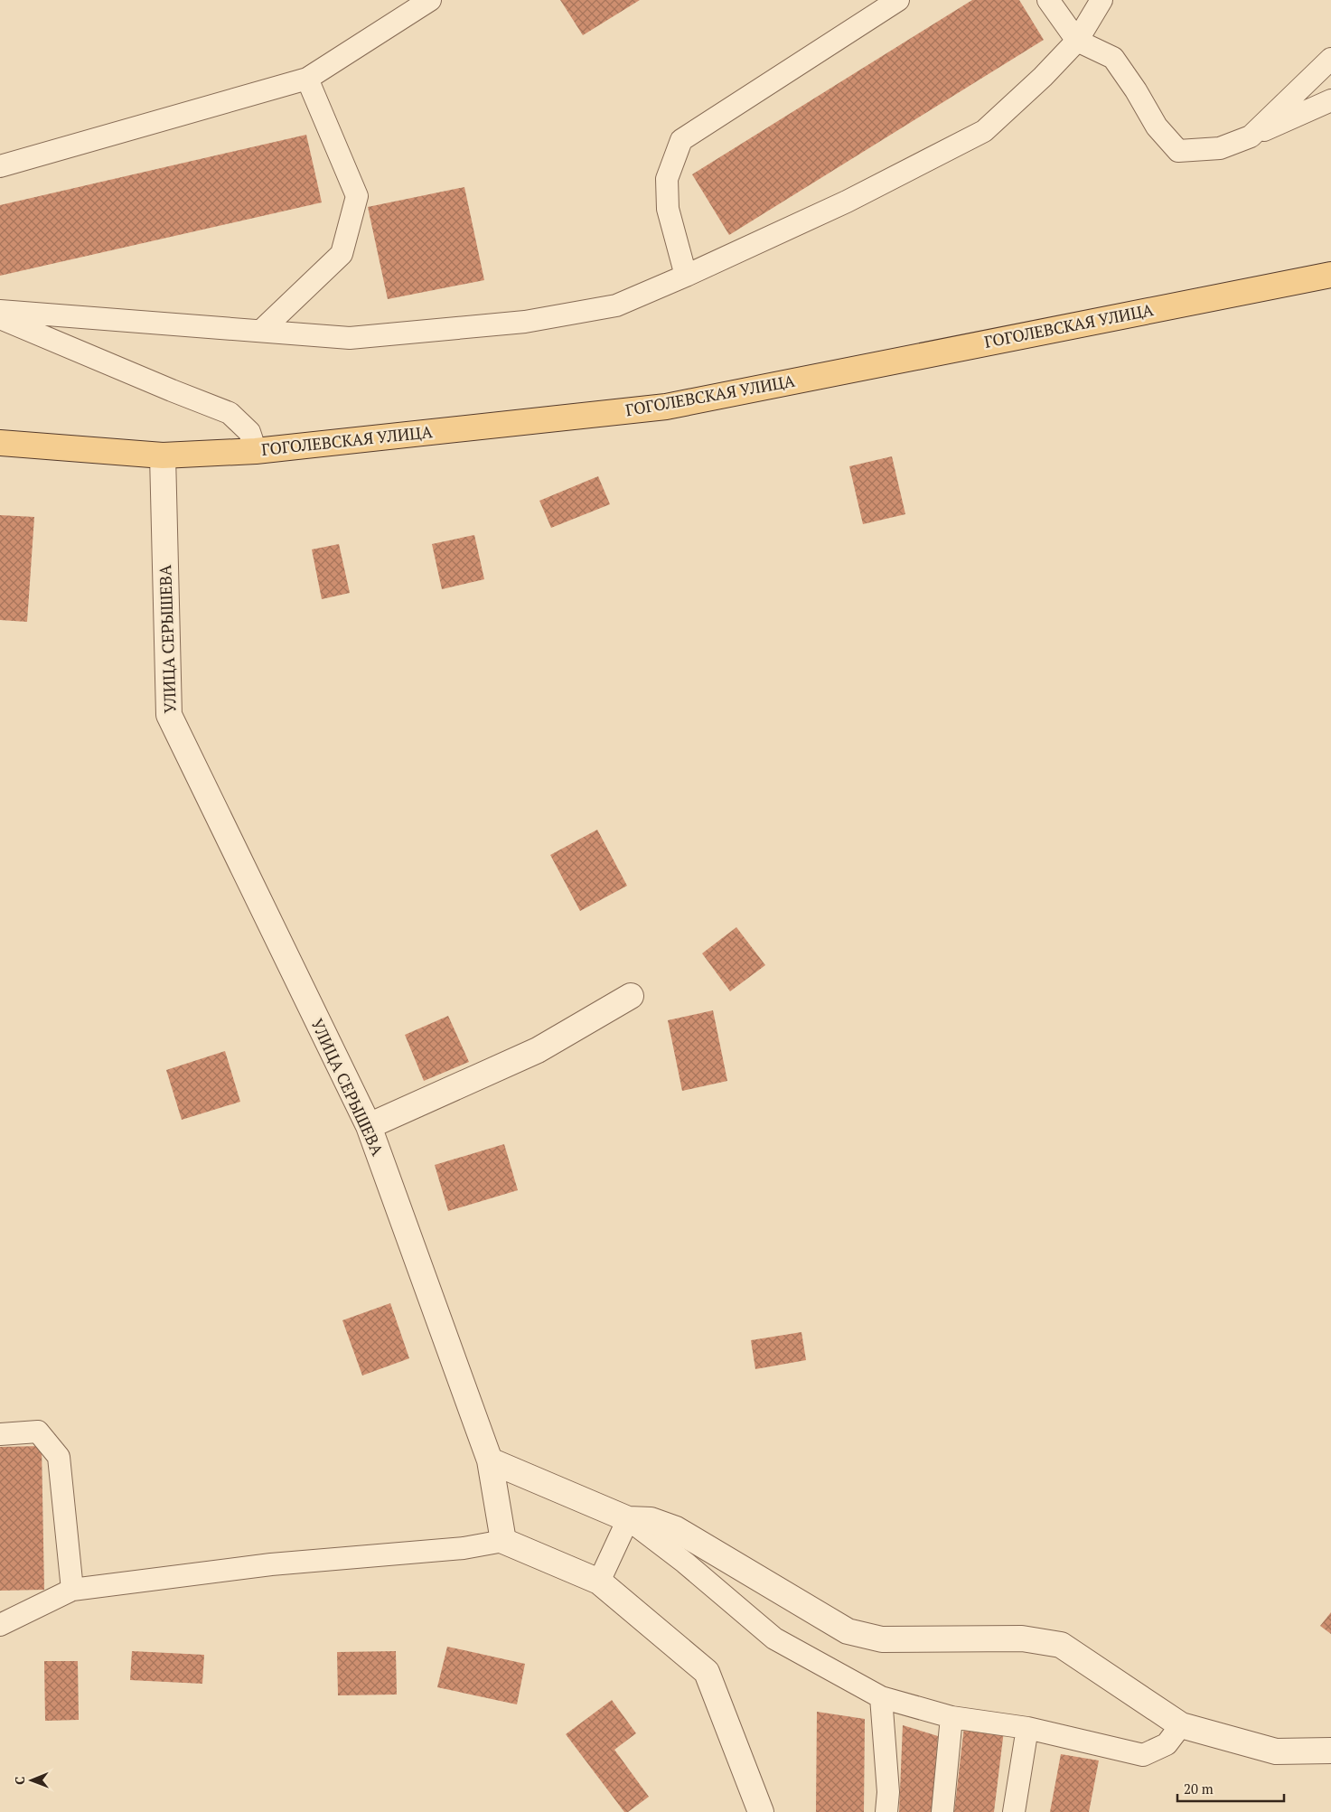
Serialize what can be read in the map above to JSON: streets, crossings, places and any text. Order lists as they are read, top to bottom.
{
  "streets": {
    "main road": ["ГОГОЛЕВСКАЯ УЛИЦА"],
    "street": ["УЛИЦА СЕРЫШЕВА"]
  },
  "crossings": [
    ["ГОГОЛЕВСКАЯ УЛИЦА", "УЛИЦА СЕРЫШЕВА"]
  ],
  "scale_bar": "20 m",
  "north": "left"
}
